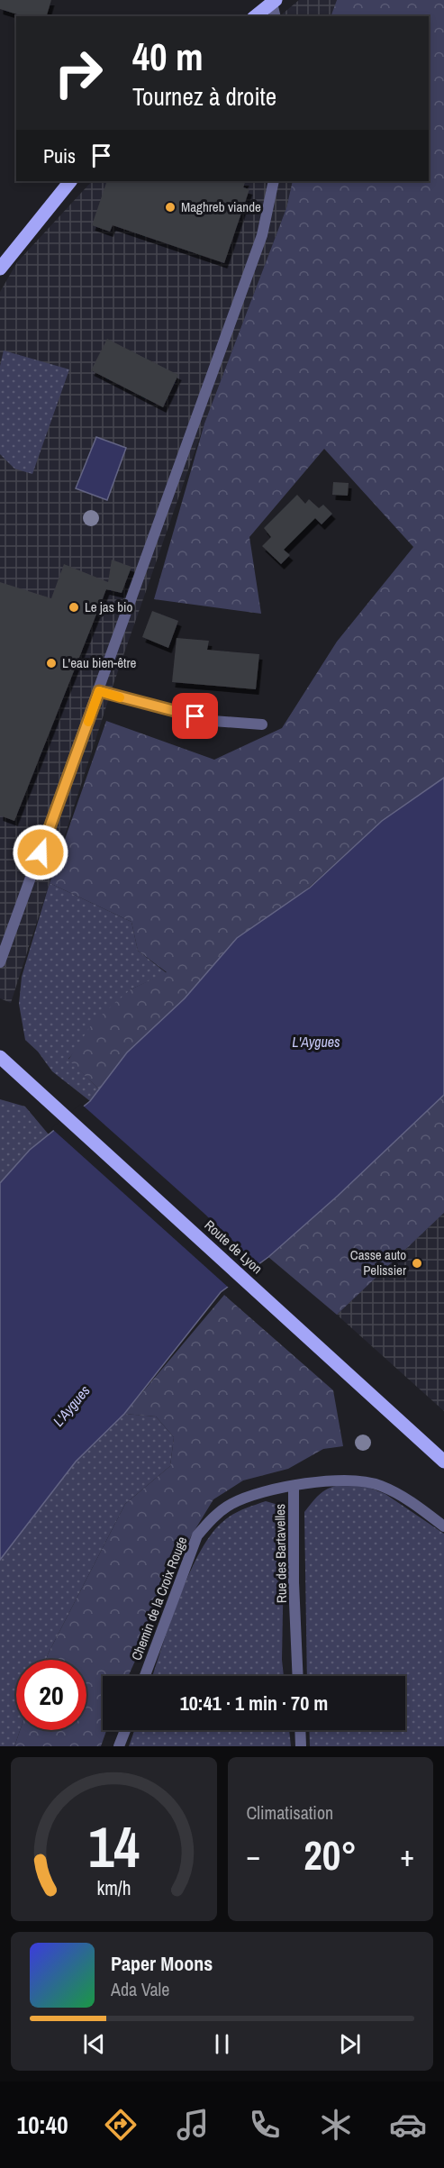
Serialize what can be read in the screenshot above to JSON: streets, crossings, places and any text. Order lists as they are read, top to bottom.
{
  "streets": {
    "main road": ["Route de Lyon"],
    "street": ["Rue des Bartavelles", "Chemin de la Croix Rouge"]
  },
  "crossings": [
    ["Rue des Bartavelles", "Chemin de la Croix Rouge"]
  ],
  "water": ["L'Aygues"],
  "places": [
    "Maghreb viande",
    "Le jas bio",
    "L'eau bien-être",
    "Casse auto Pelissier"
  ],
  "page": {
    "turn": ["40 m", "Tournez à droite"],
    "then": "Puis",
    "limit": "20",
    "trip": "10:41 · 1 min · 70 m",
    "tile": "Climatisation",
    "heat": ["−", "20°", "+"],
    "song": ["Paper Moons", "Ada Vale"],
    "tabs": "10:40",
    "gauge": ["14", "km/h"]
  }
}
